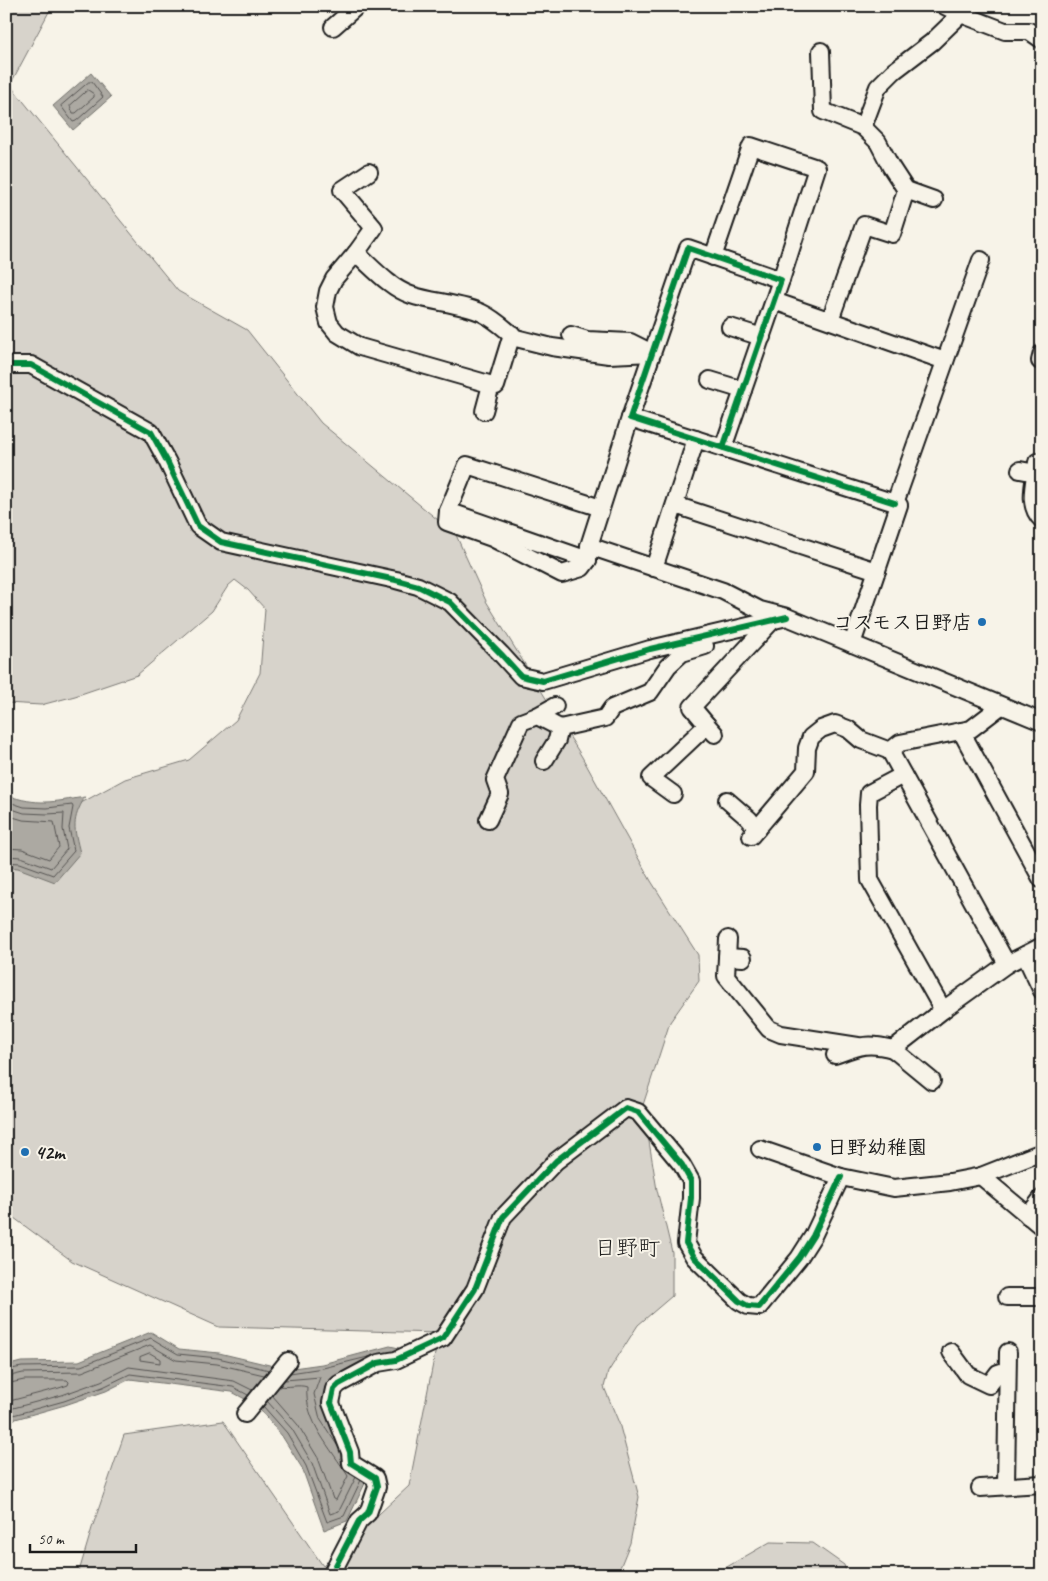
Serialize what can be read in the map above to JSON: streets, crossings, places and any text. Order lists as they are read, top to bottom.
{
  "districts": ["日野町"],
  "places": ["コスモス日野店", "日野幼稚園", "42m"],
  "scale_bar": "50 m"
}
